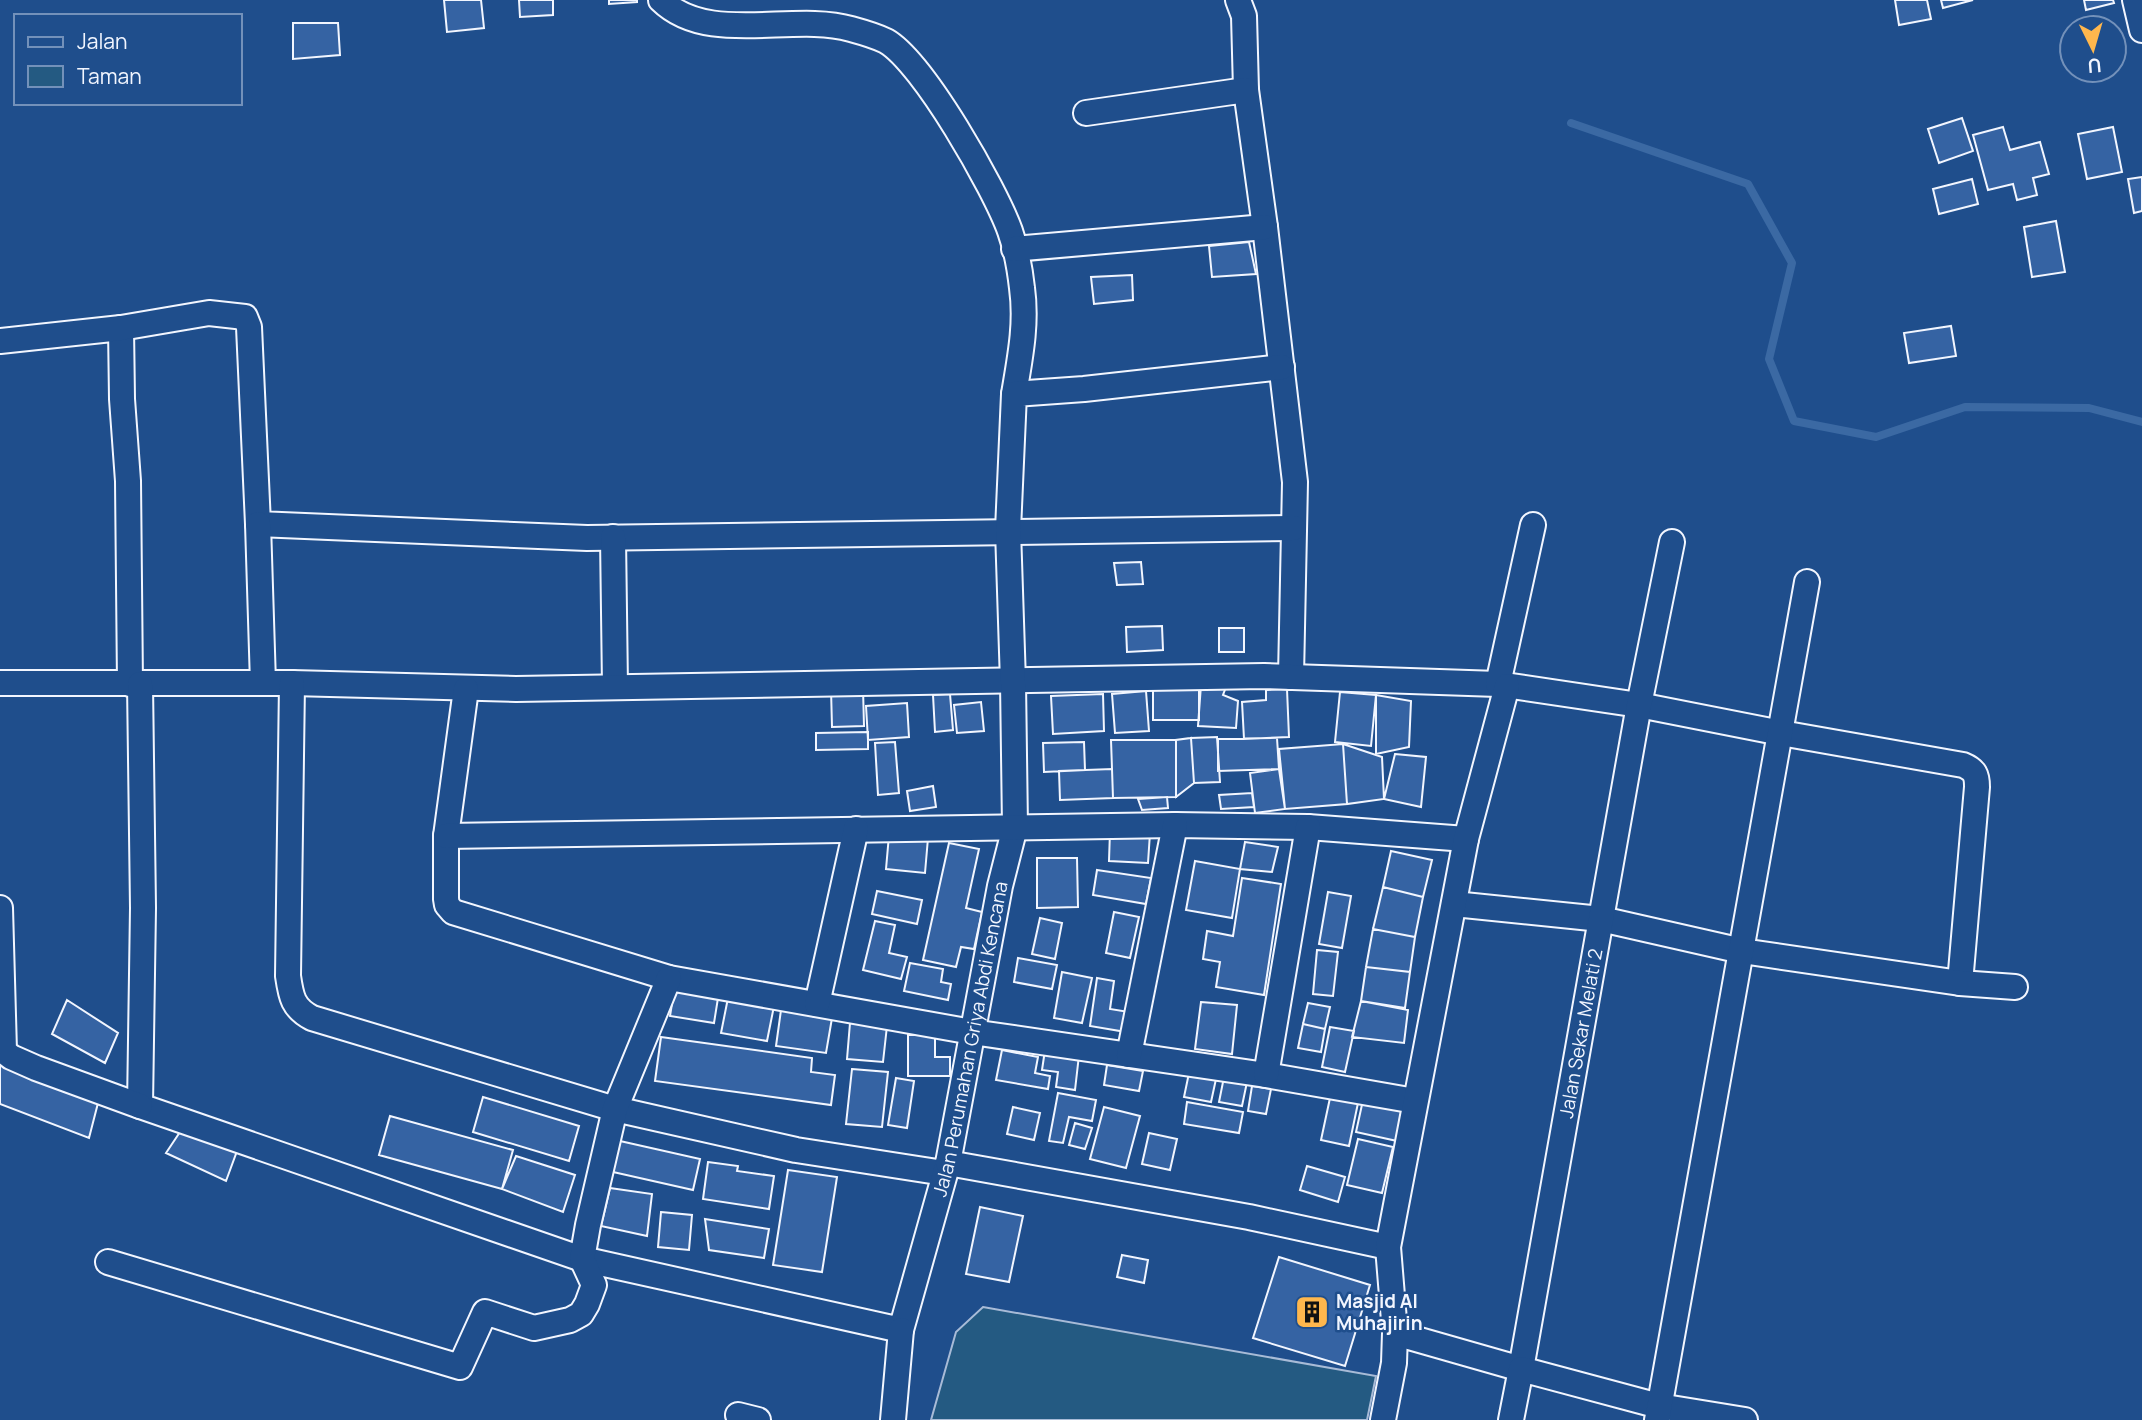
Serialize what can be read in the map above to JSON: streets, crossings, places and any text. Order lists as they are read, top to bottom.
{
  "streets": {
    "street": ["Jalan Sekar Melati 2", "Jalan Perumahan Griya Abdi Kencana"]
  },
  "places": {
    "building": ["Masjid Al Muhajirin"]
  },
  "legend": ["Jalan", "Taman"],
  "north": "bottom"
}
